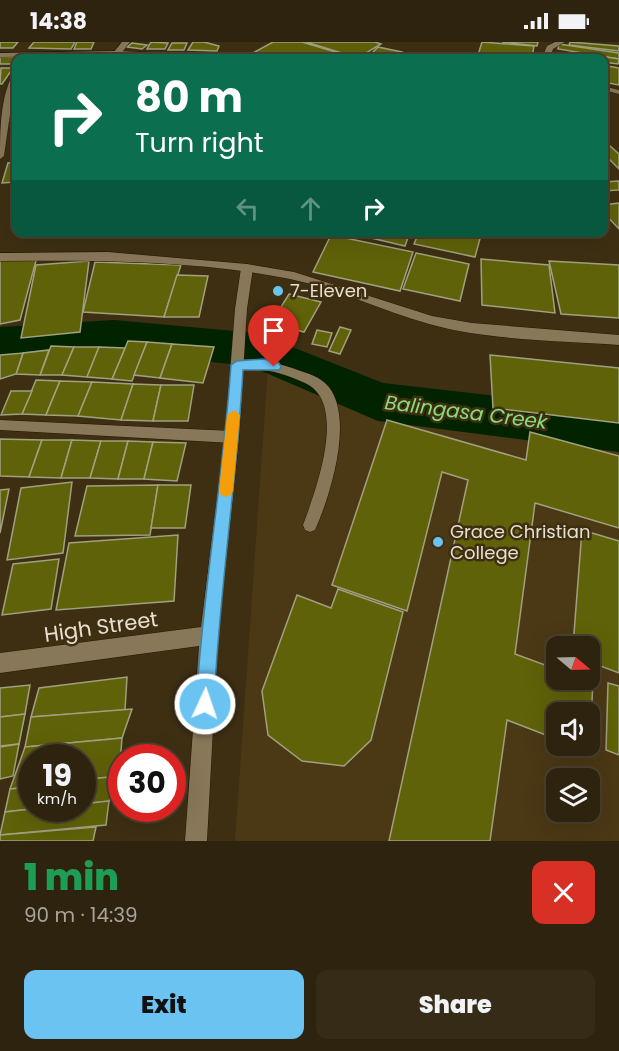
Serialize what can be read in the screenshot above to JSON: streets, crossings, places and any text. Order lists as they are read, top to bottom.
{
  "streets": {
    "street": ["High Street"]
  },
  "water": ["Balingasa Creek"],
  "places": ["7-Eleven", "Grace Christian College"],
  "north": "right",
  "page": {
    "status": "14:38",
    "turn": ["80 m", "Turn right"],
    "speed": "19 km/h",
    "limit": "30",
    "heading": ["1 min", "90 m · 14:39"],
    "buttons": ["Exit", "Share"]
  }
}
